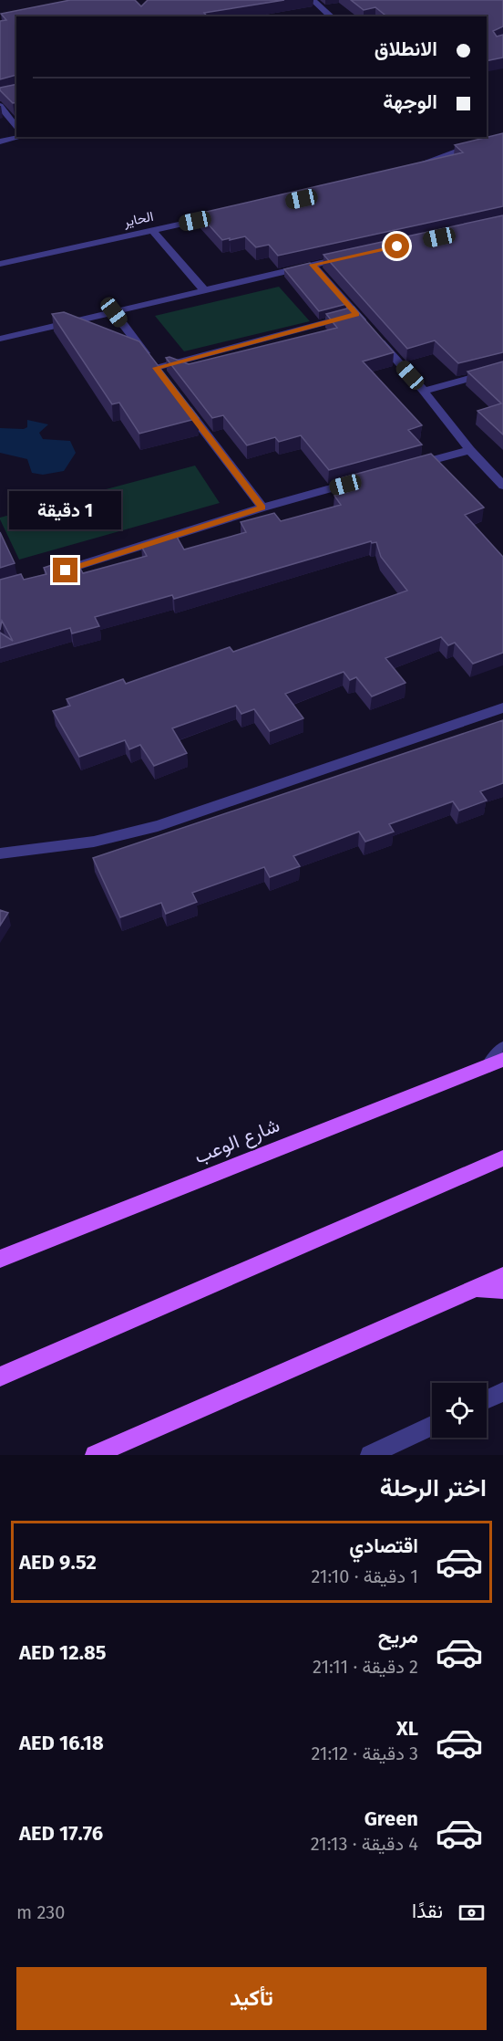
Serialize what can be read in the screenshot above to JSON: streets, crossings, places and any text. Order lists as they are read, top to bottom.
{
  "streets": {
    "main road": ["شارع الوعب"],
    "street": ["الحاير"]
  },
  "page": {
    "banner": ["الانطلاق", "الوجهة"],
    "bubble": "1 دقيقة",
    "heading": "اختر الرحلة",
    "list": [
      {
        "name": "اقتصادي",
        "note": "1 دقيقة · 21:10",
        "value": "AED 9.52"
      },
      {
        "name": "مريح",
        "note": "2 دقيقة · 21:11",
        "value": "AED 12.85"
      },
      {
        "name": "XL",
        "note": "3 دقيقة · 21:12",
        "value": "AED 16.18"
      },
      {
        "name": "Green",
        "note": "4 دقيقة · 21:13",
        "value": "AED 17.76"
      }
    ],
    "pay": ["نقدًا", "230 m"],
    "buttons": "تأكيد"
  }
}
